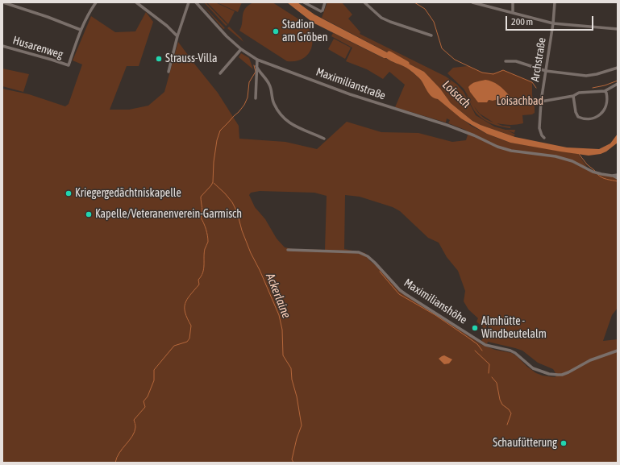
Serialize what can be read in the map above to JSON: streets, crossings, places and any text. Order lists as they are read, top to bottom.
{
  "streets": {
    "street": [
      "Husarenweg",
      "Archstraße",
      "Maximilianstraße",
      "Maximilianshöhe"
    ]
  },
  "water": ["Loisach", "Ackerlaine"],
  "parks": ["Loisachbad"],
  "places": [
    "Stadion am Gröben",
    "Strauss-Villa",
    "Kriegergedächtniskapelle",
    "Kapelle/Veteranenverein-Garmisch",
    "Almhütte - Windbeutelalm",
    "Schaufütterung"
  ],
  "scale_bar": "200 m"
}
